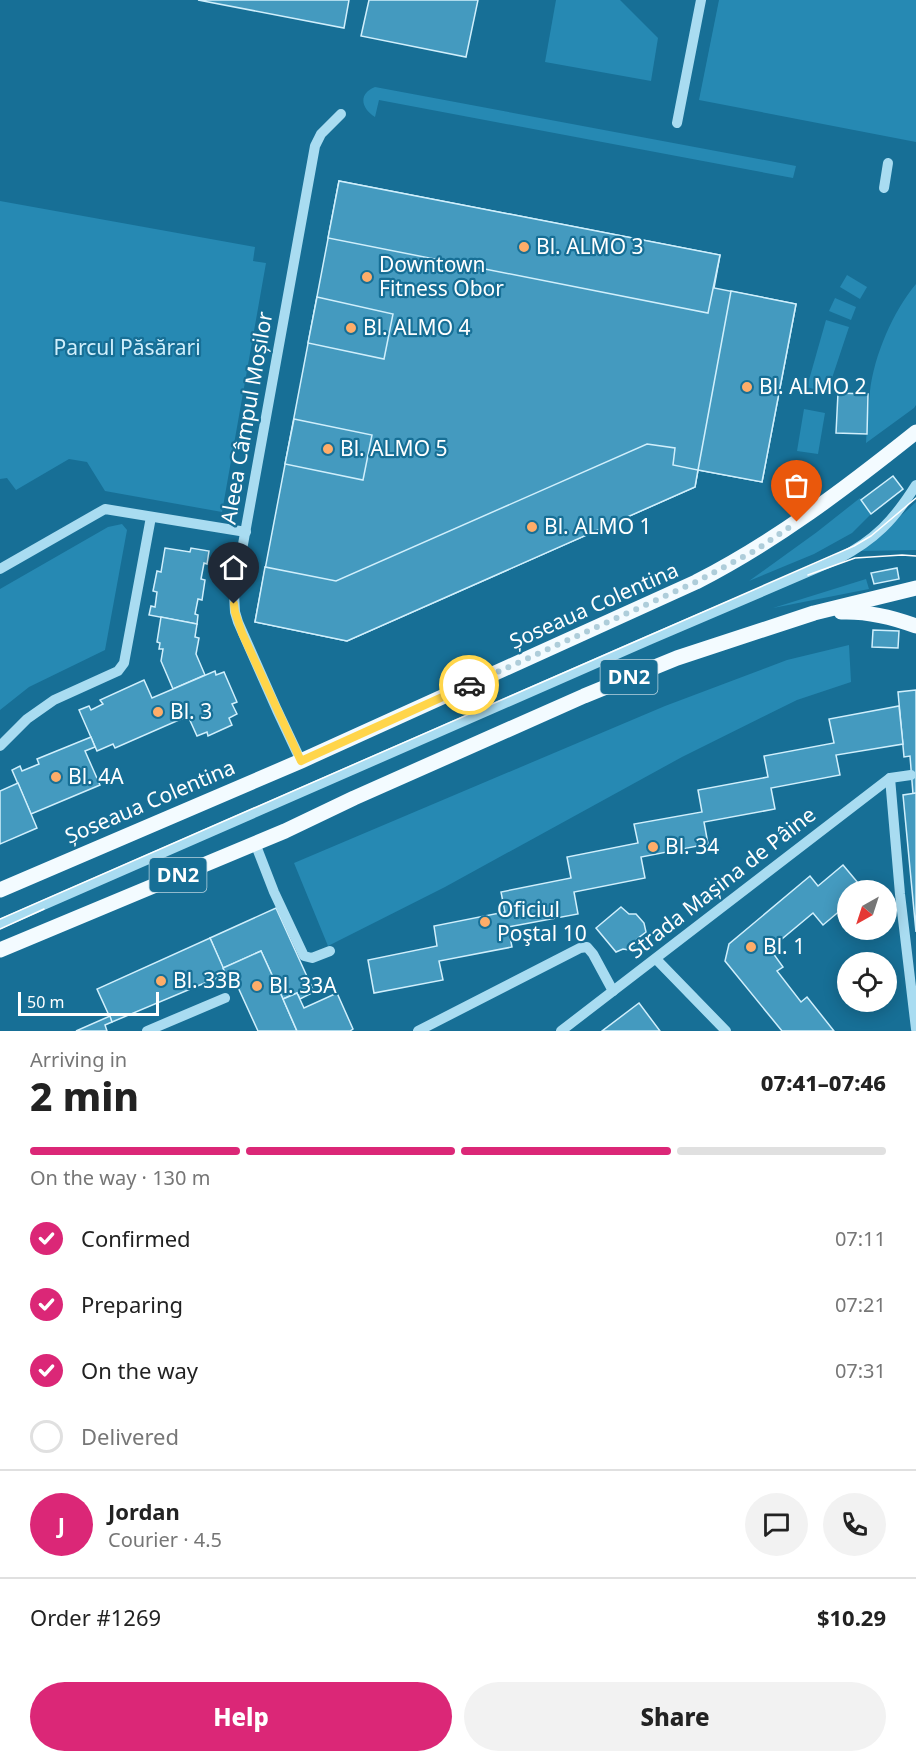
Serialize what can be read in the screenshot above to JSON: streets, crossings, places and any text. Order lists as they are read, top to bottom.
{
  "streets": {
    "main road": ["Șoseaua Colentina", "DN2"],
    "street": ["Aleea Câmpul Moșilor", "Strada Mașina de Pâine"]
  },
  "crossings": [
    ["Aleea Câmpul Moșilor", "Șoseaua Colentina"]
  ],
  "parks": ["Parcul Păsărari"],
  "places": [
    "Bl. ALMO 3",
    "Downtown Fitness Obor",
    "Bl. ALMO 4",
    "Bl. ALMO 2",
    "Bl. ALMO 5",
    "Bl. ALMO 1",
    "Bl. 3",
    "Bl. 4A",
    "Bl. 34",
    "Oficiul Poştal 10",
    "Bl. 1",
    "Bl. 33B",
    "Bl. 33A"
  ],
  "scale_bar": "50 m",
  "north": "bottom left",
  "page": {
    "scale": "50 m",
    "heading": ["2 min", "Arriving in", "07:41–07:46"],
    "panel": [
      "Jordan",
      "Courier · 4.5",
      "Order #1269",
      "$10.29"
    ],
    "bar": "On the way · 130 m",
    "list": [
      ["Confirmed", "07:11"],
      ["Preparing", "07:21"],
      ["On the way", "07:31"],
      "Delivered"
    ],
    "round": "J",
    "buttons": ["Help", "Share"]
  }
}
